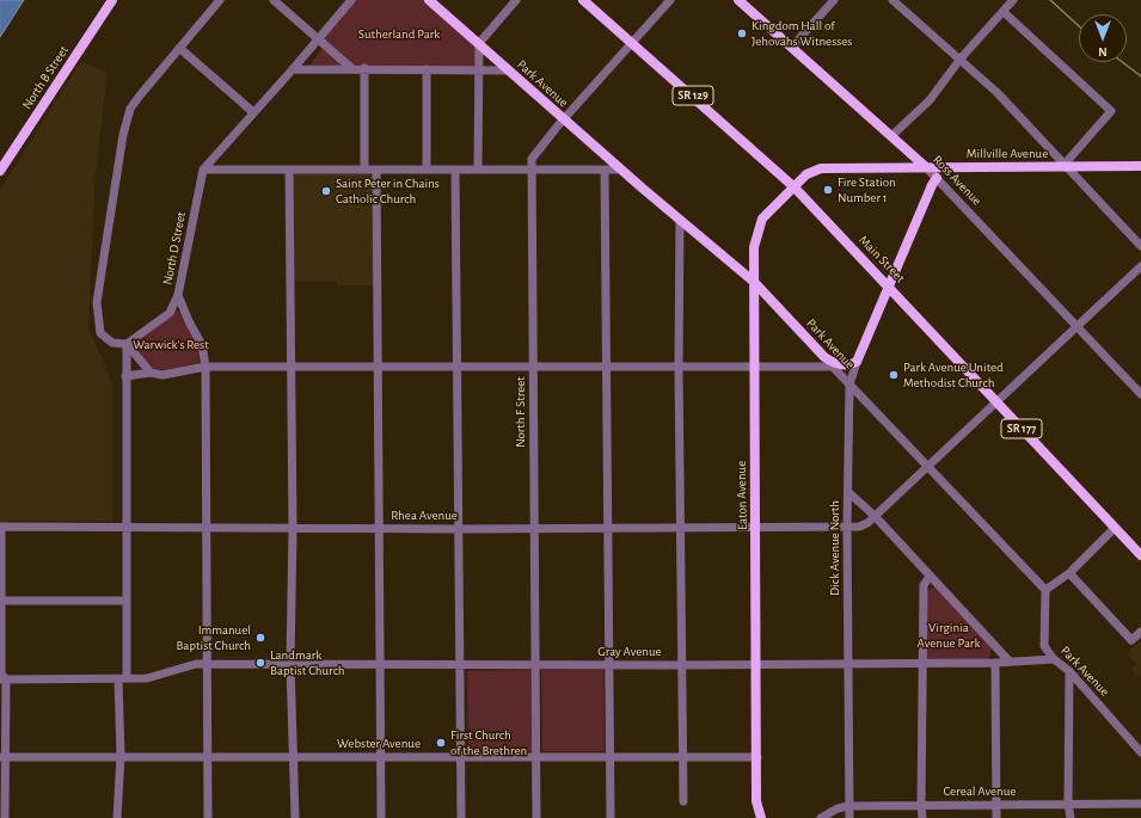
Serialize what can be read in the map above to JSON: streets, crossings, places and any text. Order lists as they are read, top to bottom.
{
  "streets": {
    "main road": [
      "North B Street",
      "Park Avenue",
      "SR 129",
      "Millville Avenue",
      "Ross Avenue",
      "Main Street",
      "SR 177",
      "Eaton Avenue",
      "Dick Avenue North"
    ],
    "street": [
      "North D Street",
      "North F Street",
      "Rhea Avenue",
      "Gray Avenue",
      "Webster Avenue",
      "Cereal Avenue"
    ]
  },
  "crossings": [
    ["Park Avenue", "North F Street"],
    ["Park Avenue", "Eaton Avenue"],
    ["Park Avenue", "Dick Avenue North"],
    ["Park Avenue", "Gray Avenue"],
    ["Millville Avenue", "Ross Avenue"],
    ["Millville Avenue", "Main Street"],
    ["Millville Avenue", "Eaton Avenue"],
    ["Ross Avenue", "Dick Avenue North"],
    ["Main Street", "North F Street"],
    ["Main Street", "Eaton Avenue"],
    ["Main Street", "Dick Avenue North"],
    ["North F Street", "Rhea Avenue"],
    ["North F Street", "Gray Avenue"],
    ["North F Street", "Webster Avenue"],
    ["Eaton Avenue", "Rhea Avenue"],
    ["Eaton Avenue", "Gray Avenue"],
    ["Eaton Avenue", "Webster Avenue"],
    ["Rhea Avenue", "Dick Avenue North"],
    ["Dick Avenue North", "Gray Avenue"],
    ["Dick Avenue North", "Cereal Avenue"]
  ],
  "parks": ["Sutherland Park", "Warwick's Rest", "Virginia Avenue Park"],
  "places": [
    "Kingdom Hall of Jehovahs Witnesses",
    "Fire Station Number 1",
    "Saint Peter in Chains Catholic Church",
    "Park Avenue United Methodist Church",
    "Immanuel Baptist Church",
    "Landmark Baptist Church",
    "First Church of the Brethren"
  ],
  "north": "bottom"
}
